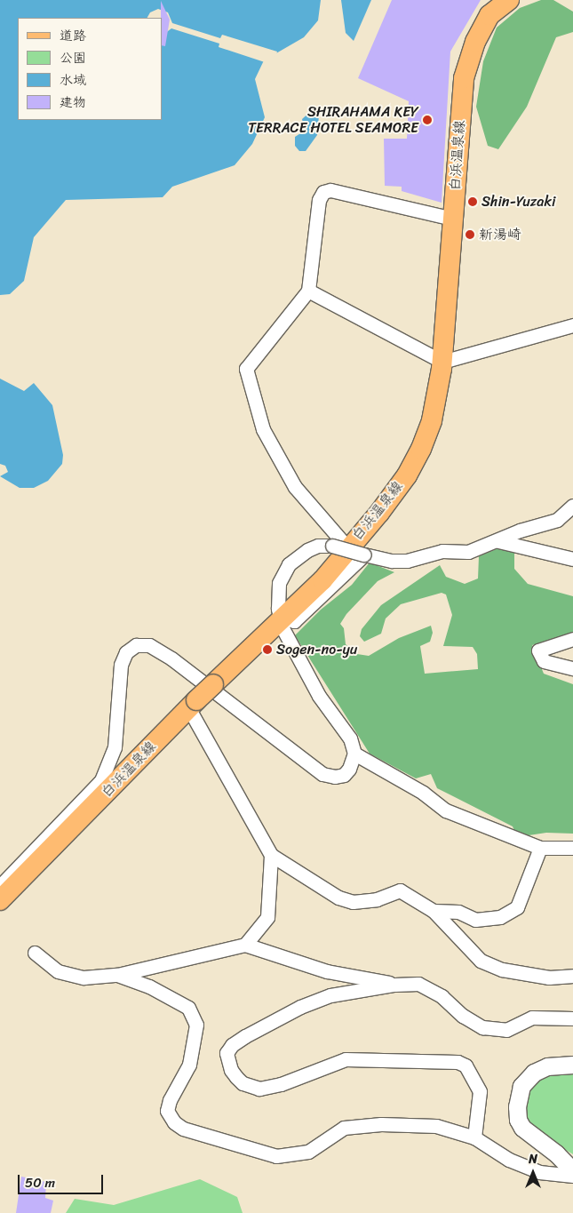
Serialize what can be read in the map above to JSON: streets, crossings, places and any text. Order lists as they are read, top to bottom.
{
  "streets": {
    "main road": ["白浜温泉線"]
  },
  "places": [
    "SHIRAHAMA KEY TERRACE HOTEL SEAMORE",
    "Shin-Yuzaki",
    "新湯崎",
    "Sogen-no-yu"
  ],
  "legend": [
    "道路",
    "公園",
    "水域",
    "建物"
  ],
  "scale_bar": "50 m",
  "north": "top"
}
